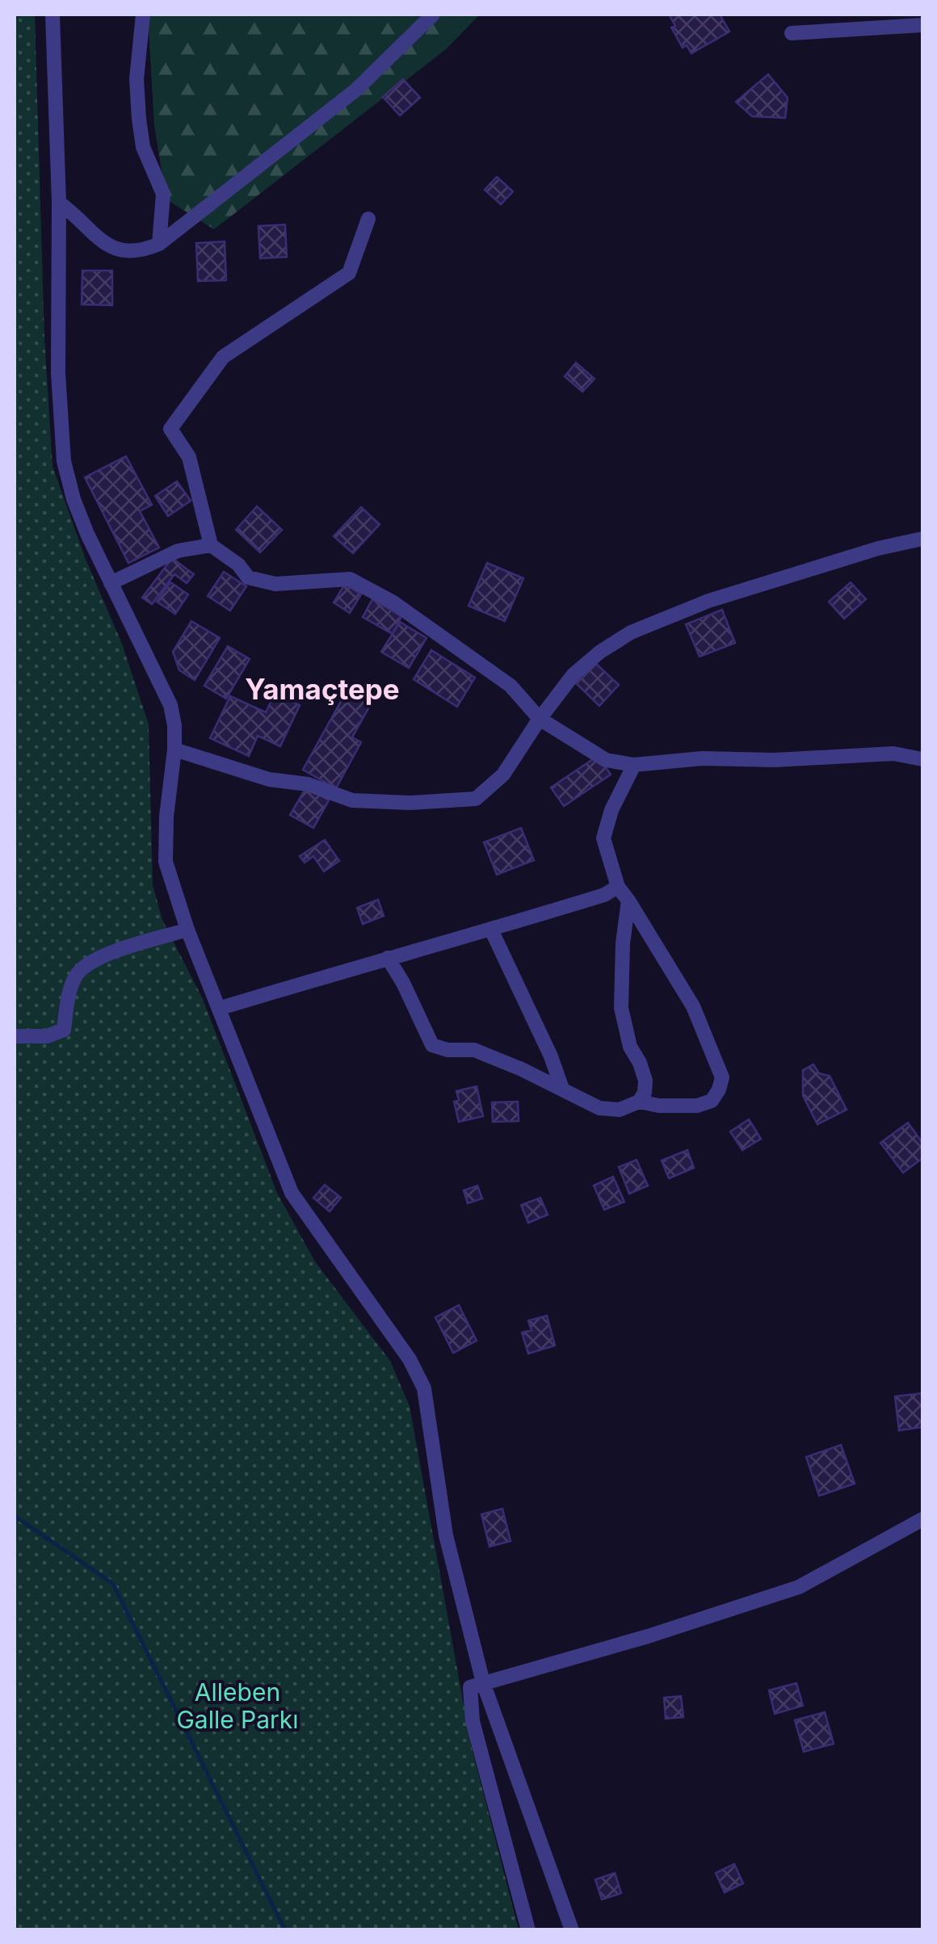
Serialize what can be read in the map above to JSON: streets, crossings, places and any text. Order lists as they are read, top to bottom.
{
  "districts": ["Yamaçtepe"],
  "parks": ["Alleben Galle Parkı"]
}
